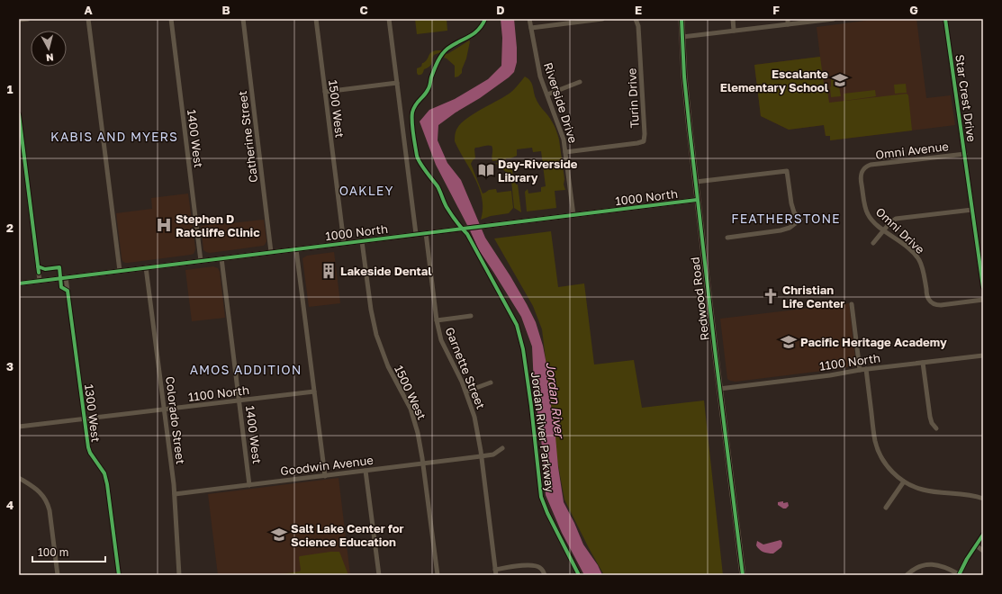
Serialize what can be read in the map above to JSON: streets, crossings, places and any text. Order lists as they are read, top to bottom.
{
  "streets": {
    "main road": ["Redwood Road"],
    "street": [
      "Turin Drive",
      "Star Crest Drive",
      "Riverside Drive",
      "1500 West",
      "Catherine Street",
      "1400 West",
      "Omni Avenue",
      "1000 North",
      "Omni Drive",
      "1100 North",
      "Garnette Street",
      "1300 West",
      "Colorado Street",
      "Goodwin Avenue"
    ],
    "cycle path": ["Jordan River Parkway"]
  },
  "crossings": [
    ["Turin Drive", "Riverside Drive"],
    ["Star Crest Drive", "Omni Avenue"],
    ["Riverside Drive", "1000 North"],
    ["1500 West", "1000 North"],
    ["1500 West", "Goodwin Avenue"],
    ["Catherine Street", "1000 North"],
    ["1400 West", "1000 North"],
    ["1400 West", "1100 North"],
    ["1400 West", "Goodwin Avenue"],
    ["Omni Avenue", "Omni Drive"],
    ["1000 North", "Redwood Road"],
    ["1000 North", "Garnette Street"],
    ["1000 North", "1300 West"],
    ["1000 North", "Colorado Street"],
    ["Redwood Road", "1100 North"],
    ["1100 North", "1300 West"],
    ["1100 North", "Colorado Street"],
    ["Garnette Street", "Goodwin Avenue"],
    ["Colorado Street", "Goodwin Avenue"]
  ],
  "districts": [
    "KABIS AND MYERS",
    "OAKLEY",
    "FEATHERSTONE",
    "AMOS ADDITION"
  ],
  "water": ["Jordan River"],
  "places": {
    "school or university": ["Escalante Elementary School", "Pacific Heritage Academy", "Salt Lake Center for Science Education"],
    "library": ["Day-Riverside Library"],
    "hospital": ["Stephen D Ratcliffe Clinic"],
    "building": ["Lakeside Dental"],
    "church": ["Christian Life Center"]
  },
  "scale_bar": "100 m",
  "north": "bottom",
  "grid": {
    "columns": [
      "A",
      "B",
      "C",
      "D",
      "E",
      "F",
      "G"
    ],
    "rows": [
      "1",
      "2",
      "3",
      "4"
    ]
  }
}
